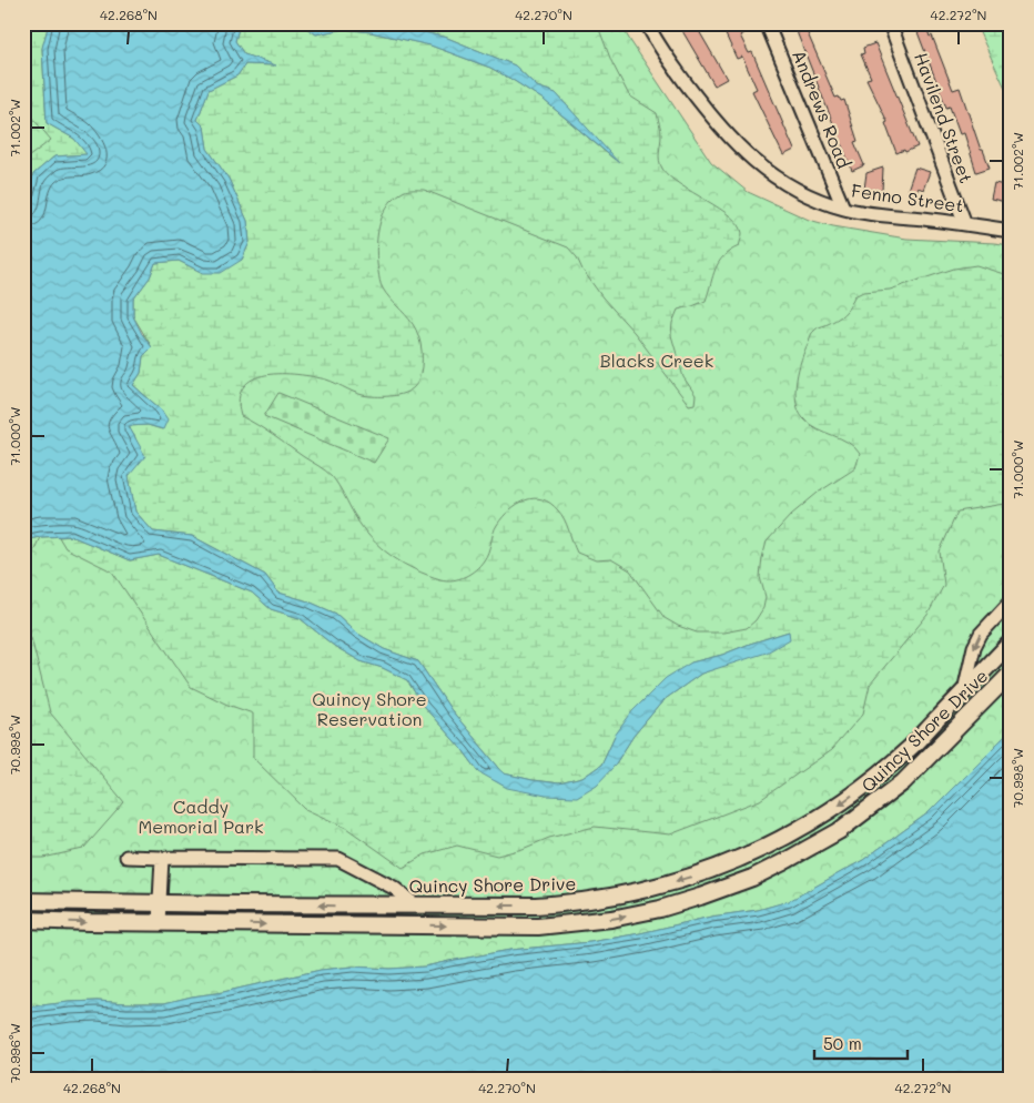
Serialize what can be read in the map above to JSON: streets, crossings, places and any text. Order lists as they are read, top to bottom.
{
  "streets": {
    "main road": ["Quincy Shore Drive"],
    "street": ["Andrews Road", "Havilend Street", "Fenno Street"]
  },
  "crossings": [
    ["Andrews Road", "Fenno Street"],
    ["Havilend Street", "Fenno Street"]
  ],
  "parks": ["Blacks Creek", "Quincy Shore Reservation", "Caddy Memorial Park"],
  "scale_bar": "50 m",
  "coordinates": [
    "42.268°N",
    "42.270°N",
    "42.272°N",
    "71.002°W",
    "71.000°W",
    "70.998°W",
    "70.996°W"
  ]
}
